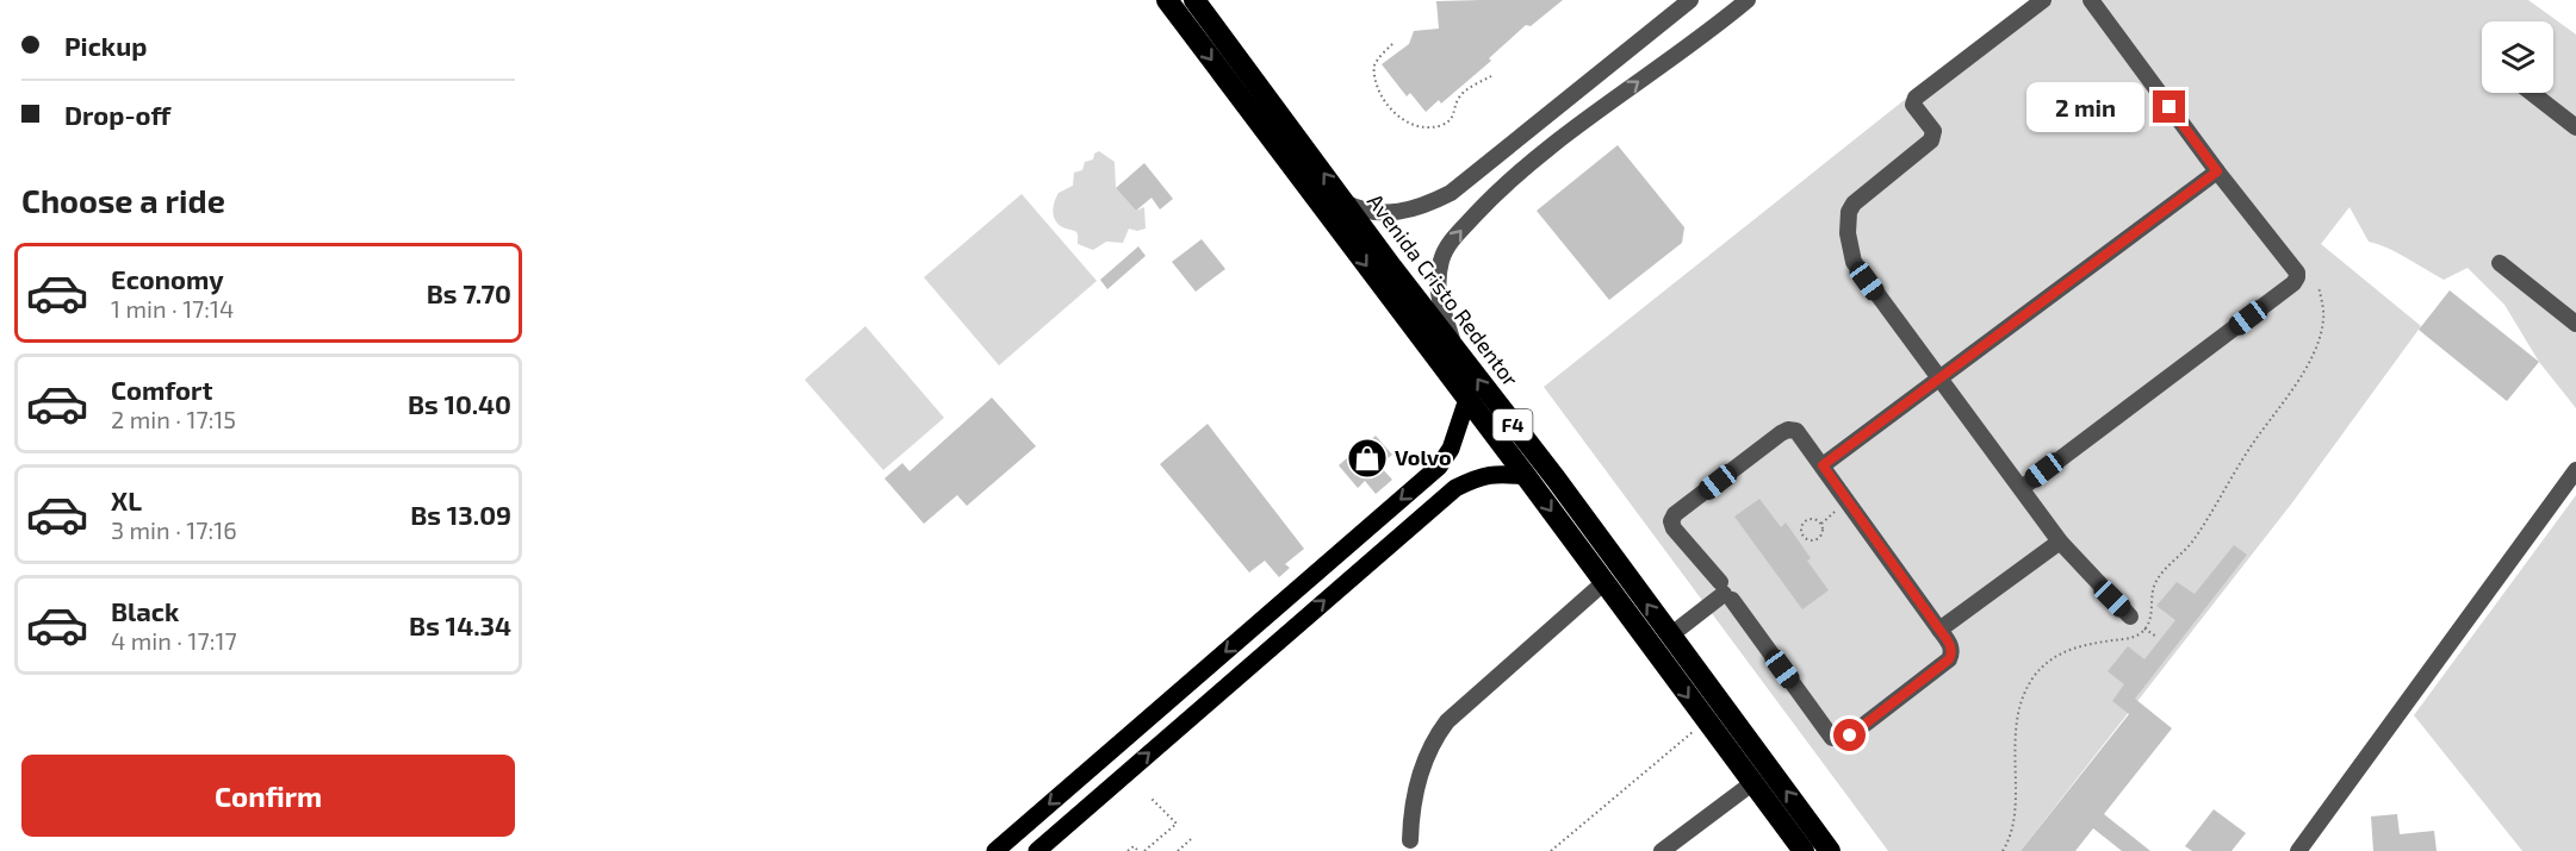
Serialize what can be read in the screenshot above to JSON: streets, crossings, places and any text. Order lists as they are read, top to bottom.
{
  "streets": {
    "highway": ["Avenida Cristo Redentor", "F4"]
  },
  "places": {
    "shop": ["Volvo"]
  },
  "page": {
    "banner": ["Pickup", "Drop-off"],
    "bubble": "2 min",
    "heading": "Choose a ride",
    "list": [
      {
        "name": "Economy",
        "note": "1 min · 17:14",
        "value": "Bs 7.70"
      },
      {
        "name": "Comfort",
        "note": "2 min · 17:15",
        "value": "Bs 10.40"
      },
      {
        "name": "XL",
        "note": "3 min · 17:16",
        "value": "Bs 13.09"
      },
      {
        "name": "Black",
        "note": "4 min · 17:17",
        "value": "Bs 14.34"
      }
    ],
    "buttons": "Confirm"
  }
}
